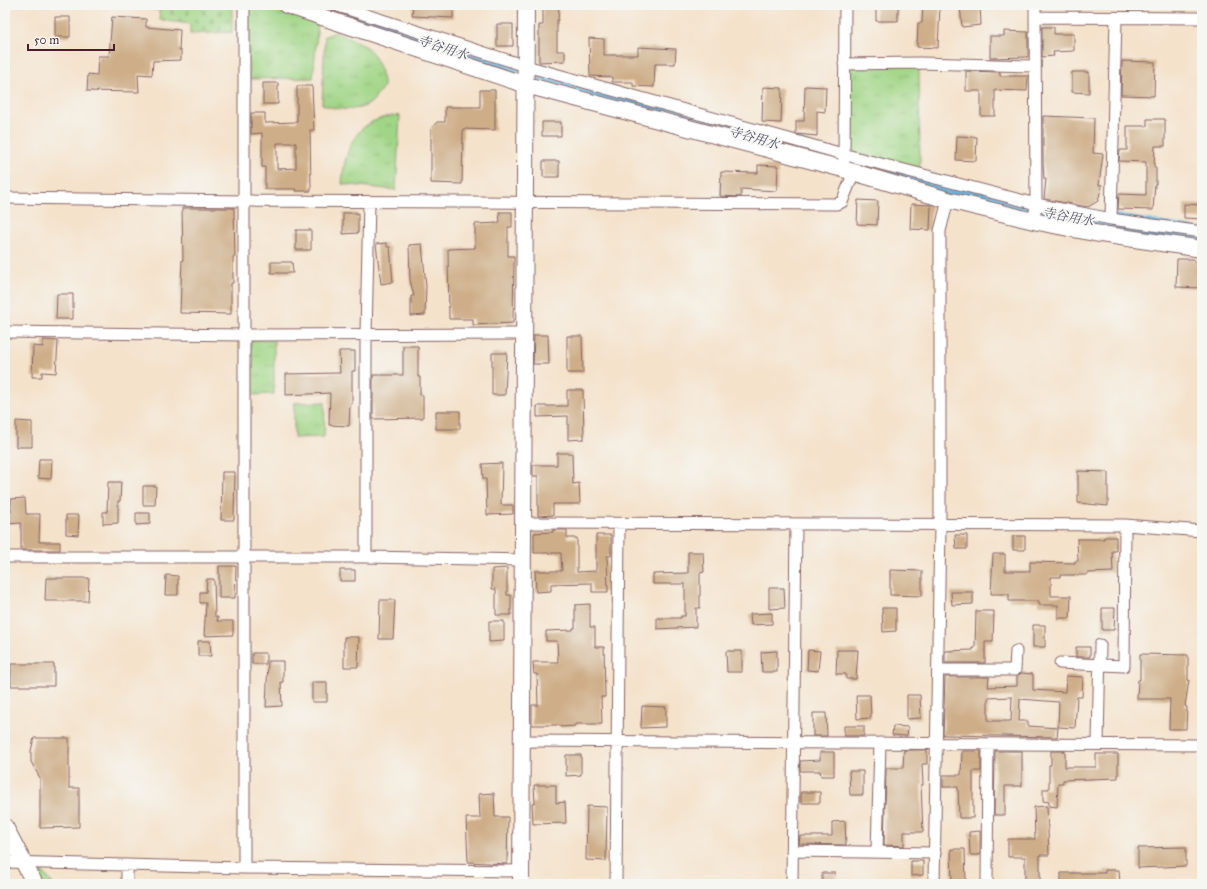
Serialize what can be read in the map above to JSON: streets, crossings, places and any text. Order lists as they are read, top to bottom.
{
  "water": ["寺谷用水"],
  "scale_bar": "50 m"
}
